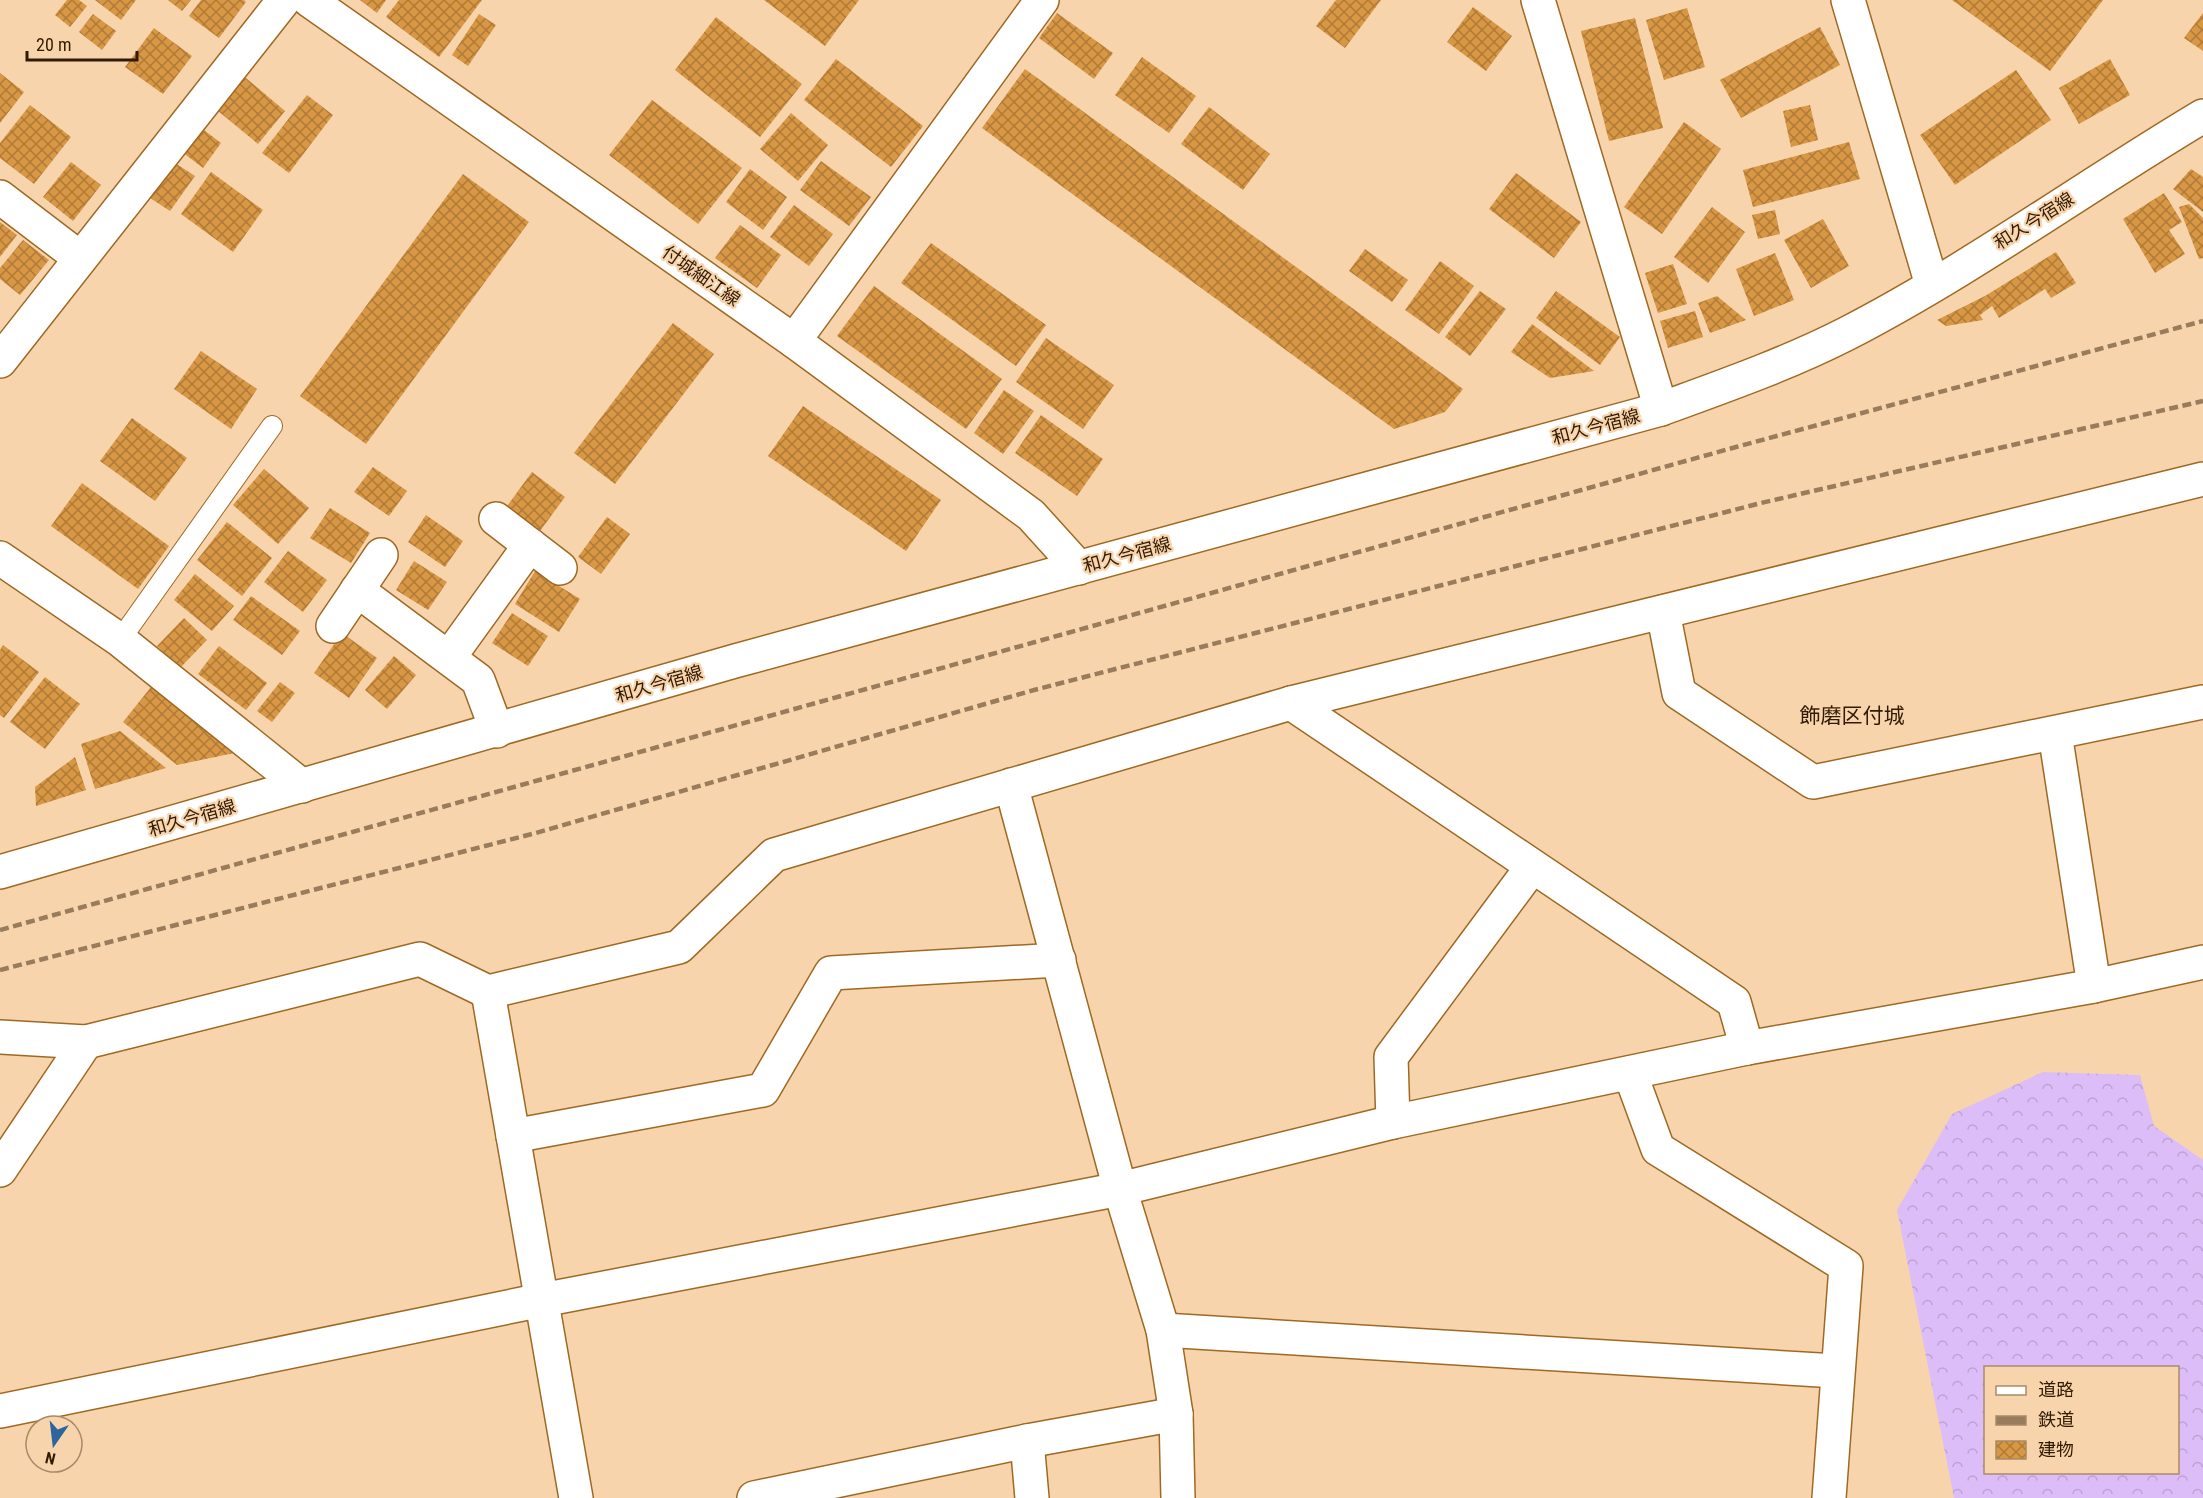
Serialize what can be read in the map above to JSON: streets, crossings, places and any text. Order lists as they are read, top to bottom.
{
  "streets": {
    "street": ["和久今宿線", "付城細江線"]
  },
  "crossings": [
    ["和久今宿線", "付城細江線"]
  ],
  "districts": ["飾磨区付城"],
  "legend": ["道路", "鉄道", "建物"],
  "scale_bar": "20 m",
  "north": "bottom"
}
